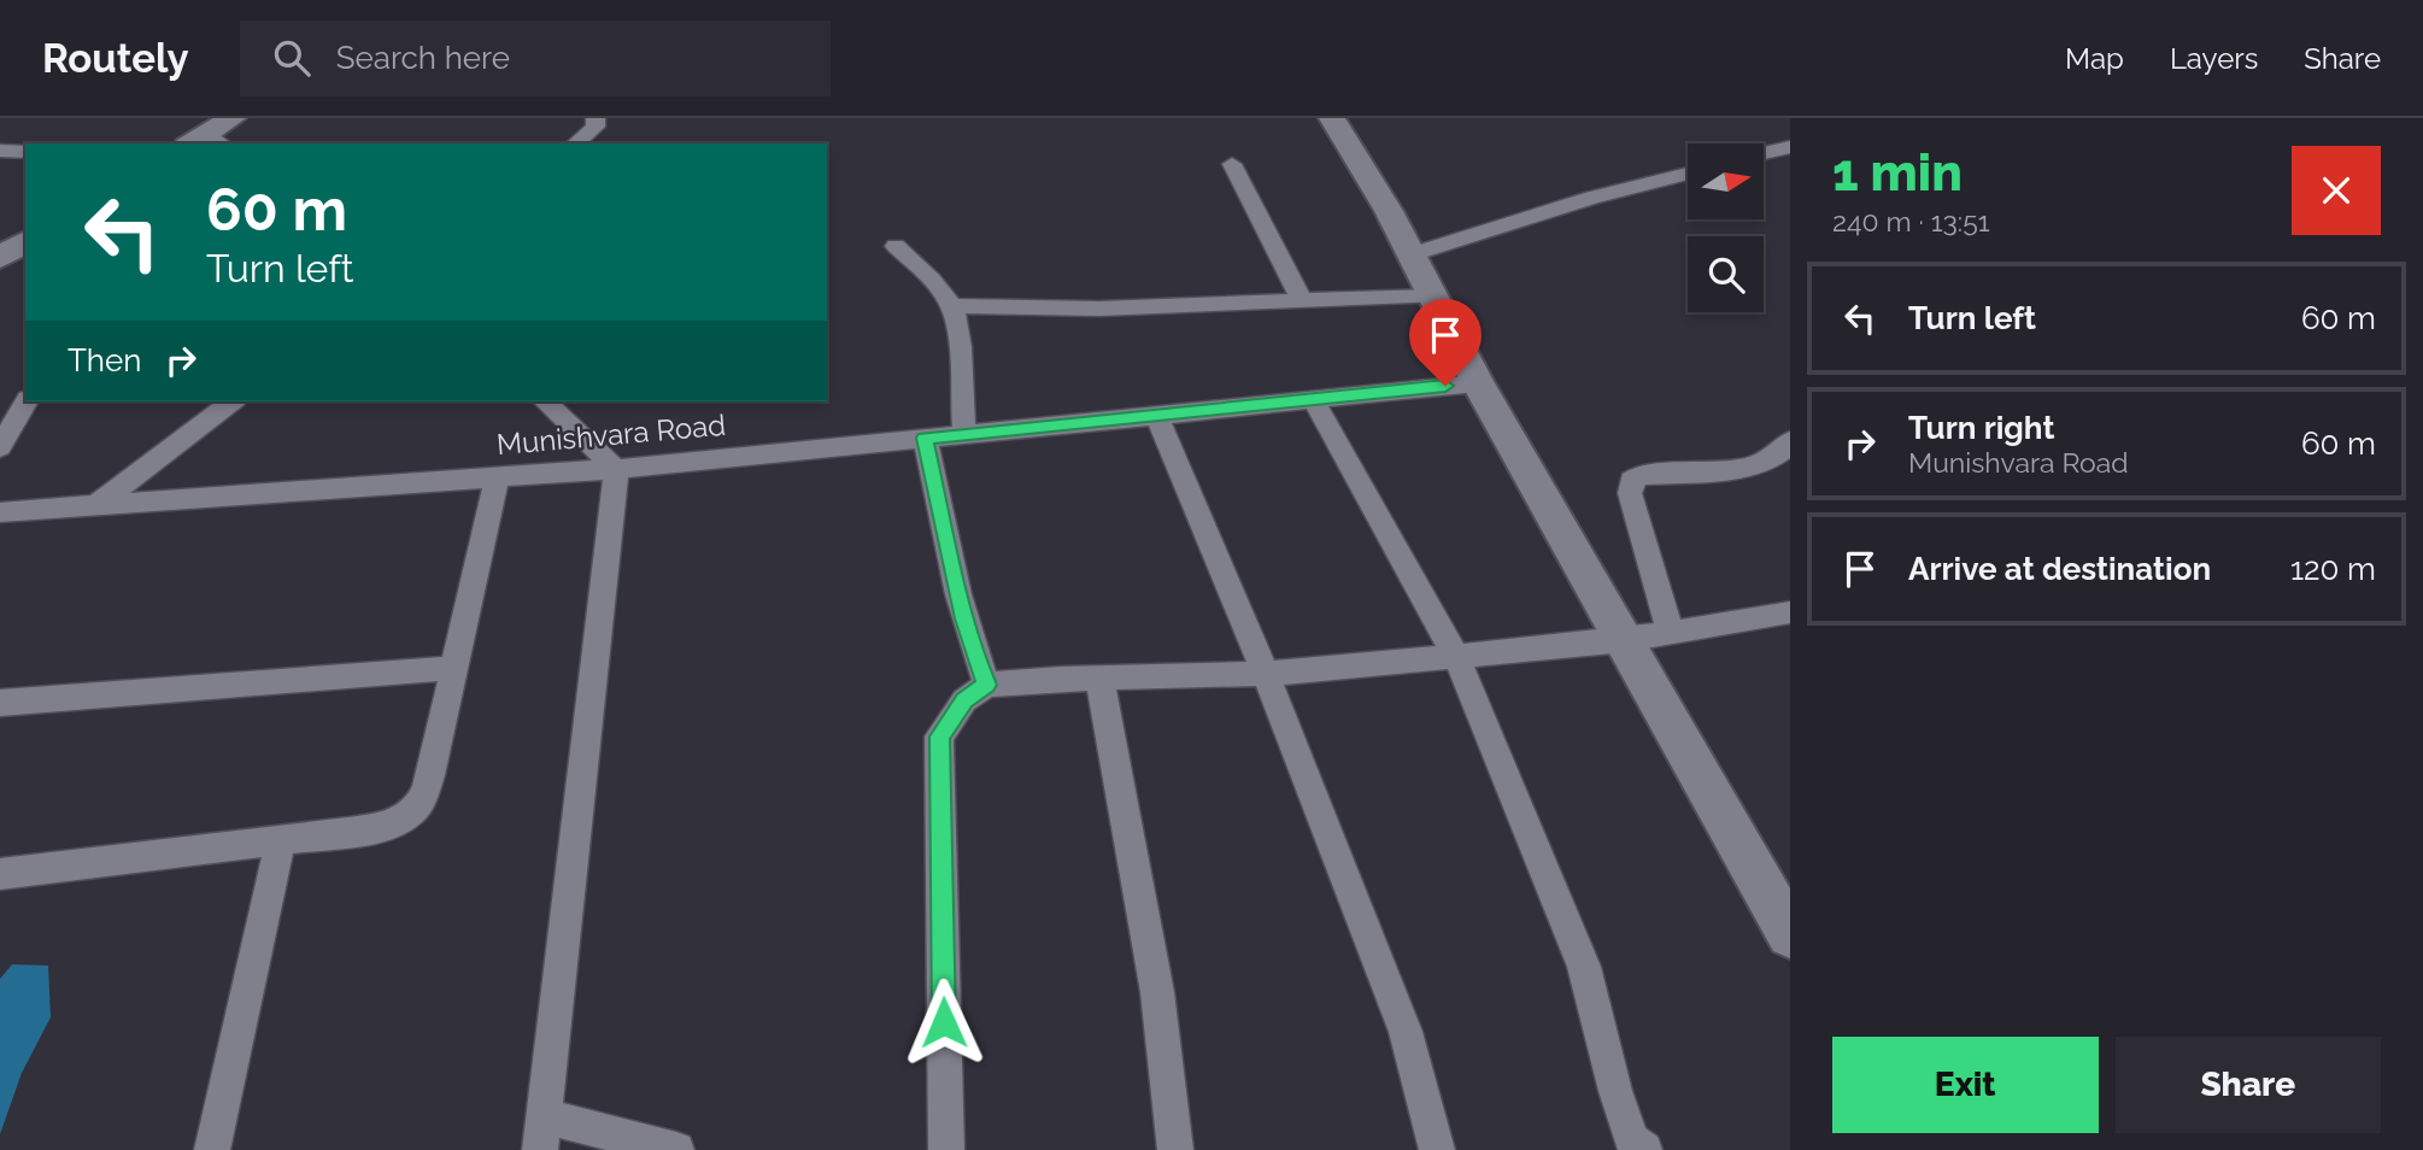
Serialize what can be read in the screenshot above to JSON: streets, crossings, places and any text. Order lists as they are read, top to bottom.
{
  "streets": {
    "street": ["Munishvara Road"]
  },
  "north": "right",
  "page": {
    "header": "Routely",
    "search": "Search here",
    "nav": ["Map", "Layers", "Share"],
    "heading": ["1 min", "240 m · 13:51"],
    "turn": ["60 m", "Turn left"],
    "list": [
      {
        "name": "Turn left",
        "value": "60 m"
      },
      {
        "name": "Turn right",
        "note": "Munishvara Road",
        "value": "60 m"
      },
      {
        "name": "Arrive at destination",
        "value": "120 m"
      }
    ],
    "then": "Then",
    "buttons": ["Exit", "Share"]
  }
}
